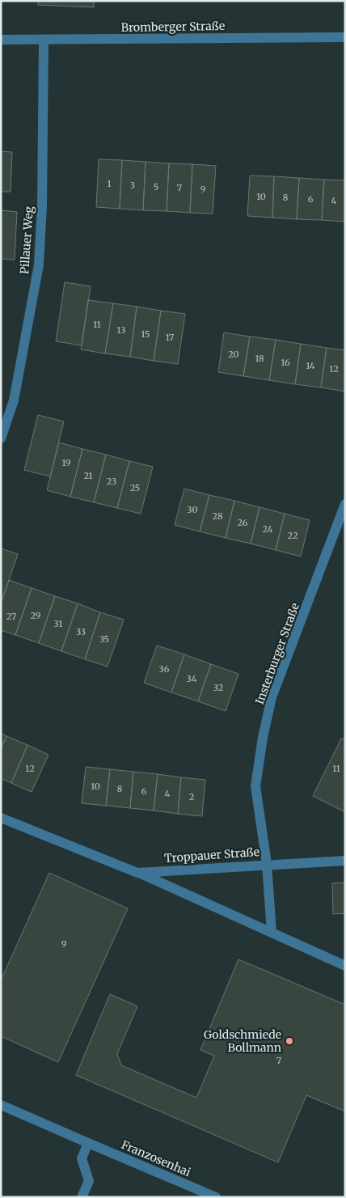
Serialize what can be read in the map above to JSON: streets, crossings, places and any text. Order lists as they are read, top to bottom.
{
  "streets": {
    "street": [
      "Bromberger Straße",
      "Pillauer Weg",
      "Insterburger Straße",
      "Troppauer Straße",
      "Franzosenhai"
    ]
  },
  "crossings": [
    ["Bromberger Straße", "Pillauer Weg"],
    ["Insterburger Straße", "Troppauer Straße"]
  ],
  "places": ["Goldschmiede Bollmann"],
  "house_numbers": [
    "1",
    "3",
    "5",
    "7",
    "9",
    "10",
    "8",
    "6",
    "4",
    "11",
    "13",
    "15",
    "17",
    "20",
    "18",
    "16",
    "14",
    "12",
    "19",
    "21",
    "23",
    "25",
    "30",
    "28",
    "26",
    "24",
    "22",
    "29",
    "27",
    "31",
    "33",
    "35",
    "36",
    "34",
    "32",
    "12",
    "11",
    "10",
    "8",
    "6",
    "4",
    "2",
    "9",
    "7"
  ]
}
